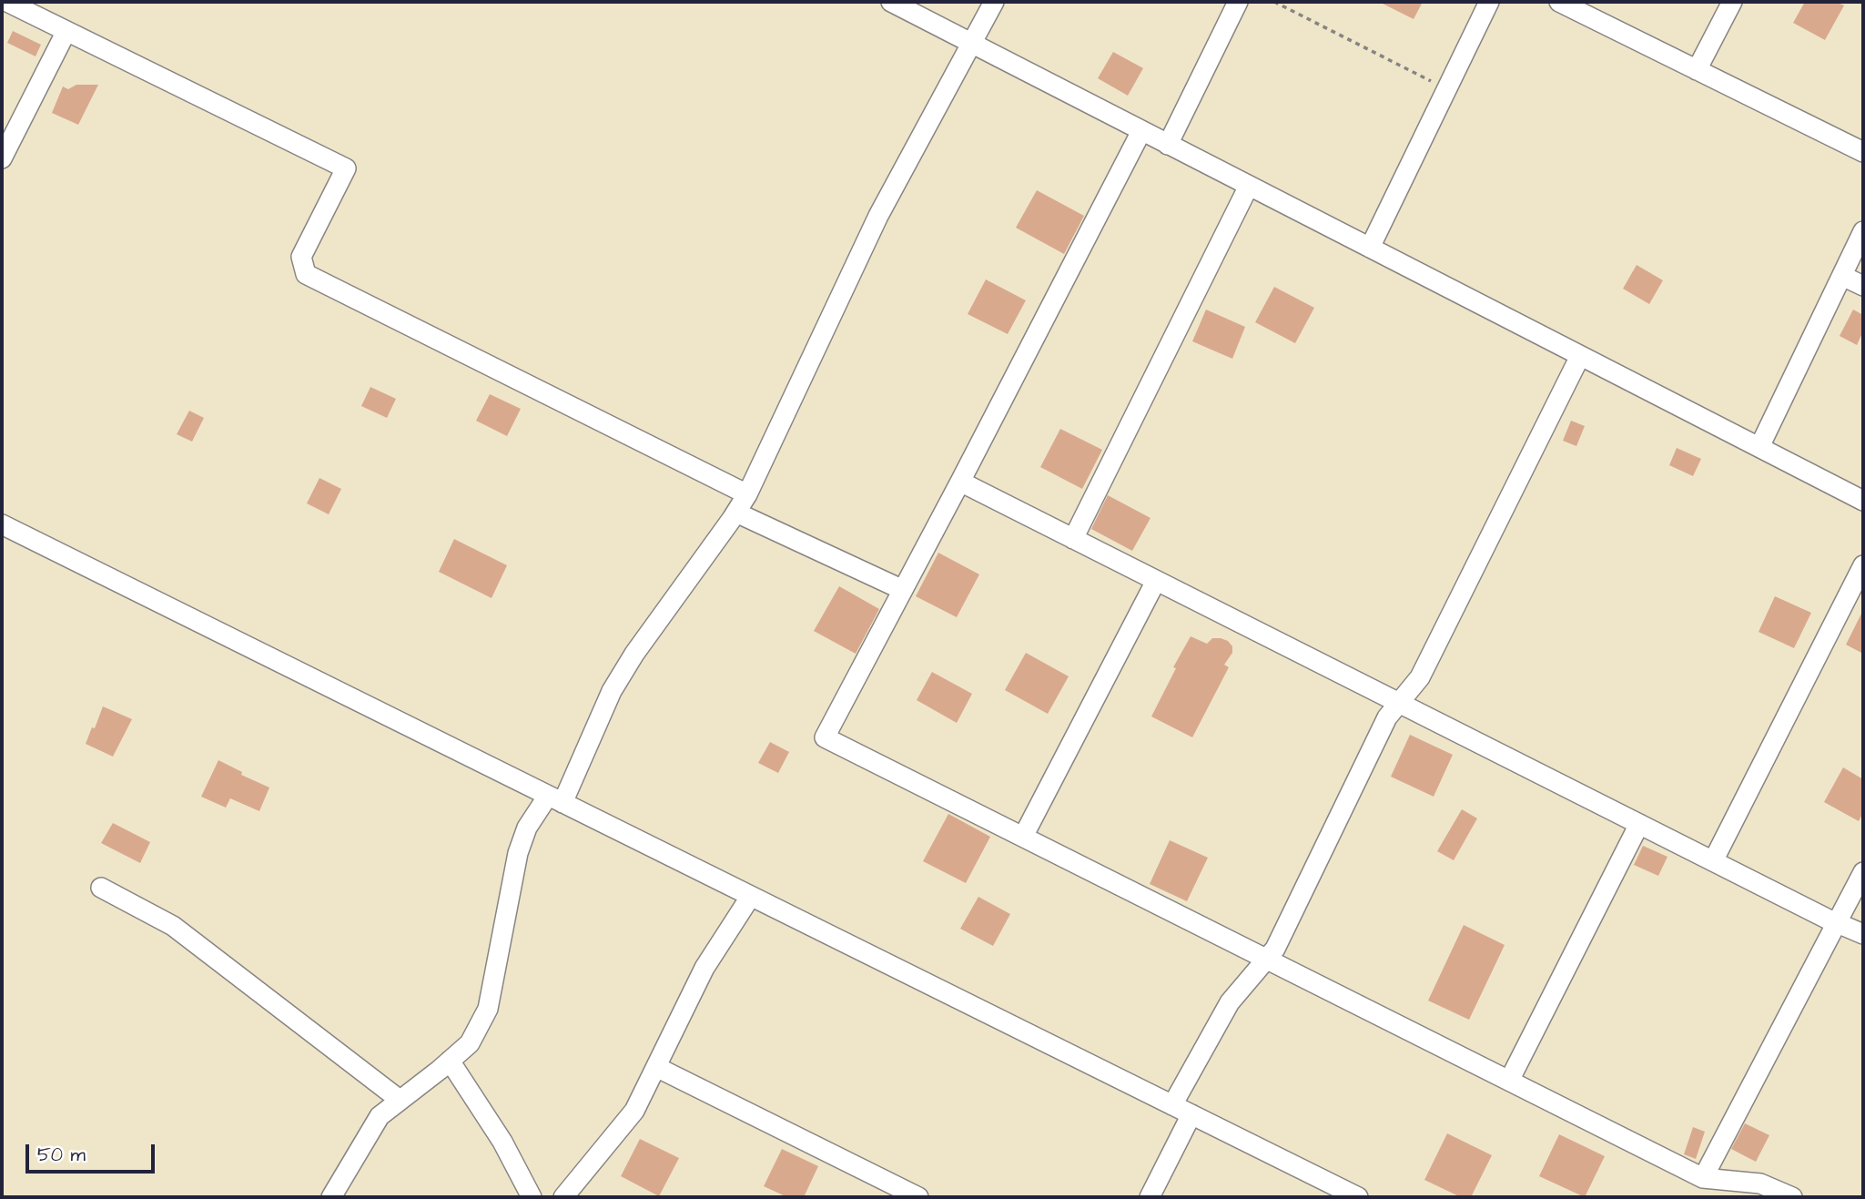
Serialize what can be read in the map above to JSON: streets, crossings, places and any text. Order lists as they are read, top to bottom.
{
  "scale_bar": "50 m"
}
